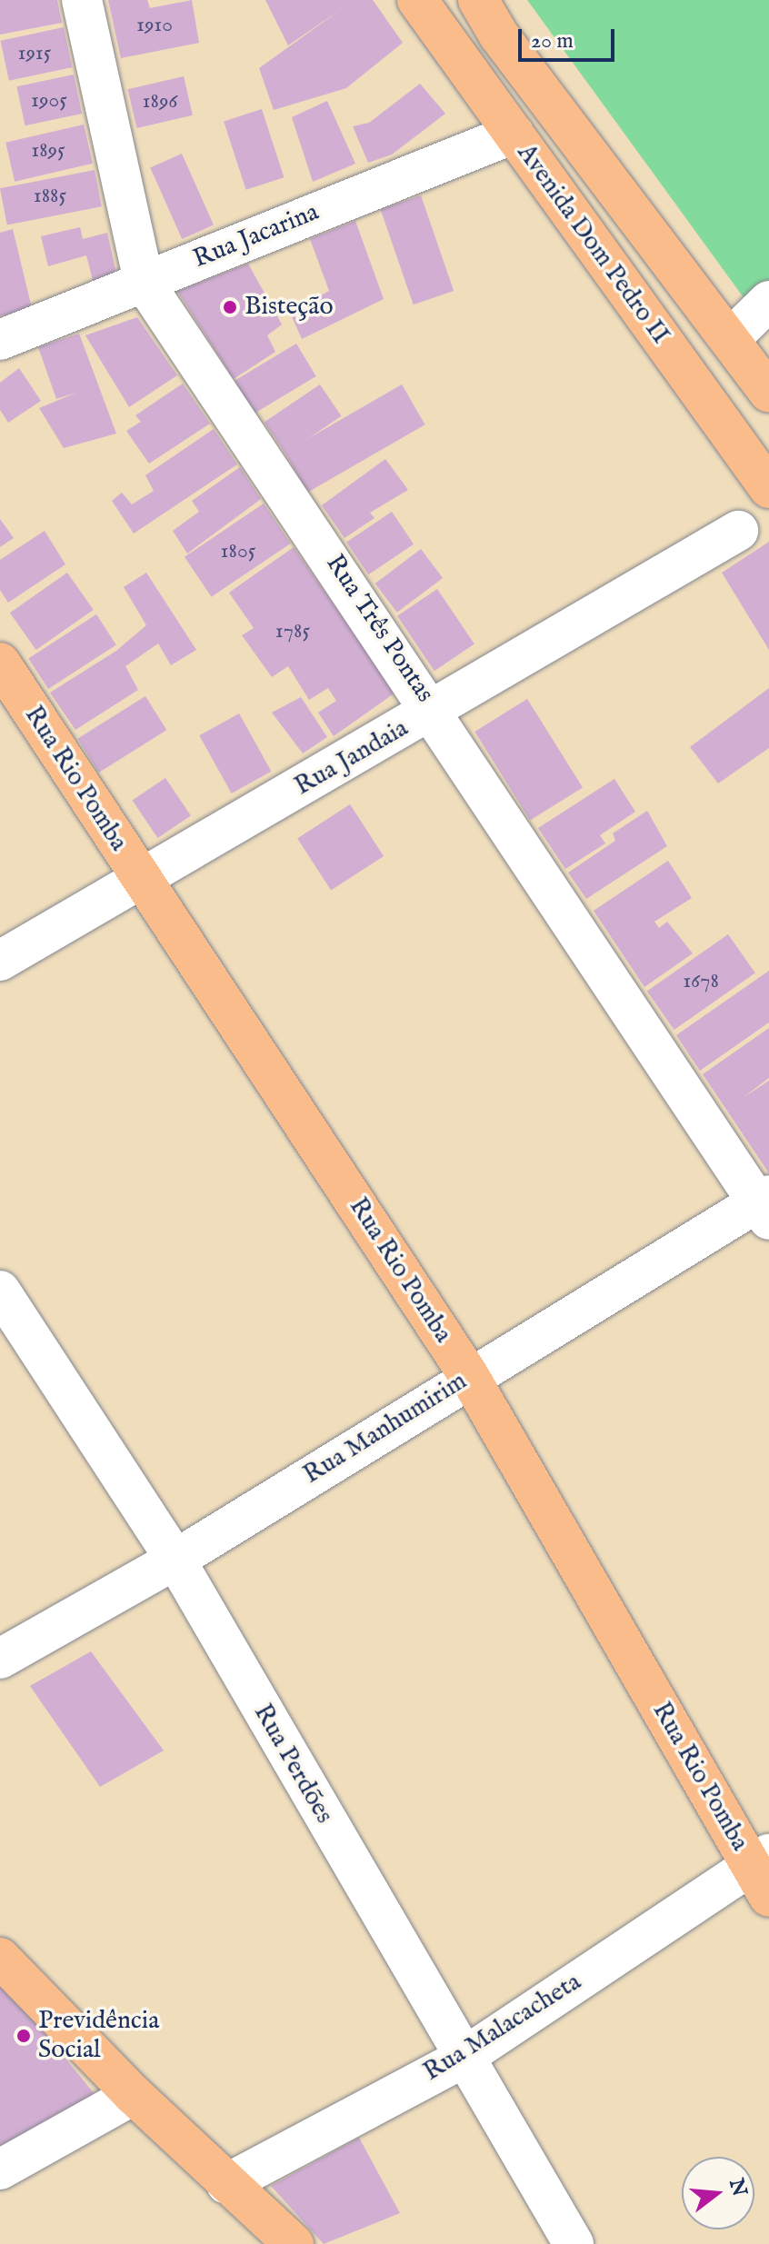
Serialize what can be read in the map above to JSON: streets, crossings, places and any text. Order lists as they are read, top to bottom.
{
  "streets": {
    "main road": ["Avenida Dom Pedro II", "Rua Rio Pomba"],
    "street": [
      "Rua Jacarina",
      "Rua Três Pontas",
      "Rua Jandaia",
      "Rua Manhumirim",
      "Rua Perdões",
      "Rua Malacacheta"
    ]
  },
  "crossings": [
    ["Rua Jacarina", "Avenida Dom Pedro II"],
    ["Rua Jacarina", "Rua Três Pontas"],
    ["Rua Três Pontas", "Rua Jandaia"],
    ["Rua Três Pontas", "Rua Manhumirim"],
    ["Rua Jandaia", "Rua Rio Pomba"],
    ["Rua Rio Pomba", "Rua Manhumirim"],
    ["Rua Rio Pomba", "Rua Malacacheta"],
    ["Rua Manhumirim", "Rua Perdões"],
    ["Rua Perdões", "Rua Malacacheta"]
  ],
  "places": ["Bisteção", "Previdência Social"],
  "house_numbers": [
    "1910",
    "1915",
    "1905",
    "1896",
    "1895",
    "1885",
    "1805",
    "1785",
    "1678"
  ],
  "scale_bar": "20 m",
  "north": "right"
}
